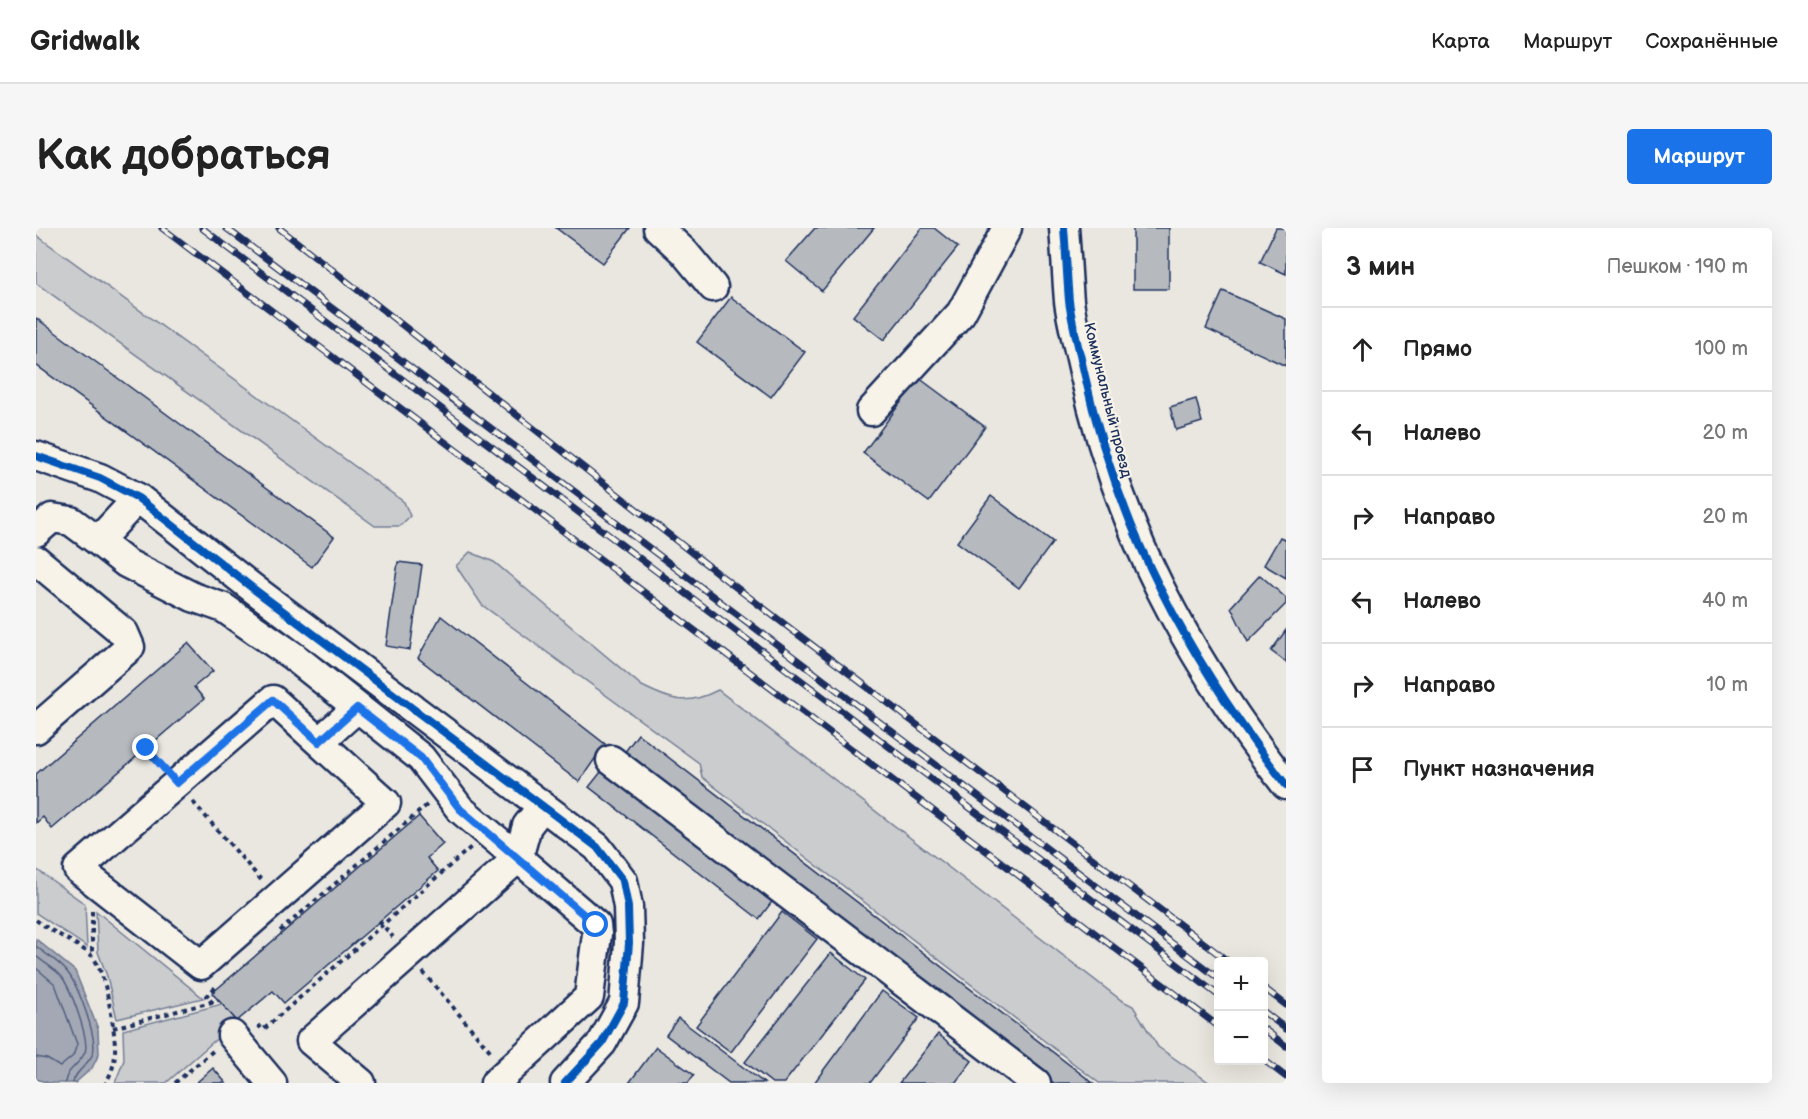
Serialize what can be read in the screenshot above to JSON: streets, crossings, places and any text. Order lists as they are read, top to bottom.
{
  "streets": {
    "street": ["Коммунальный проезд"]
  },
  "page": {
    "header": "Gridwalk",
    "nav": ["Карта", "Маршрут", "Сохранённые"],
    "buttons": "Маршрут",
    "title": "Как добраться",
    "heading": ["3 мин", "Пешком · 190 m"],
    "list": [
      ["Прямо", "100 m"],
      ["Налево", "20 m"],
      ["Направо", "20 m"],
      ["Налево", "40 m"],
      ["Направо", "10 m"],
      "Пункт назначения"
    ],
    "map_buttons": ["+", "−"]
  }
}
